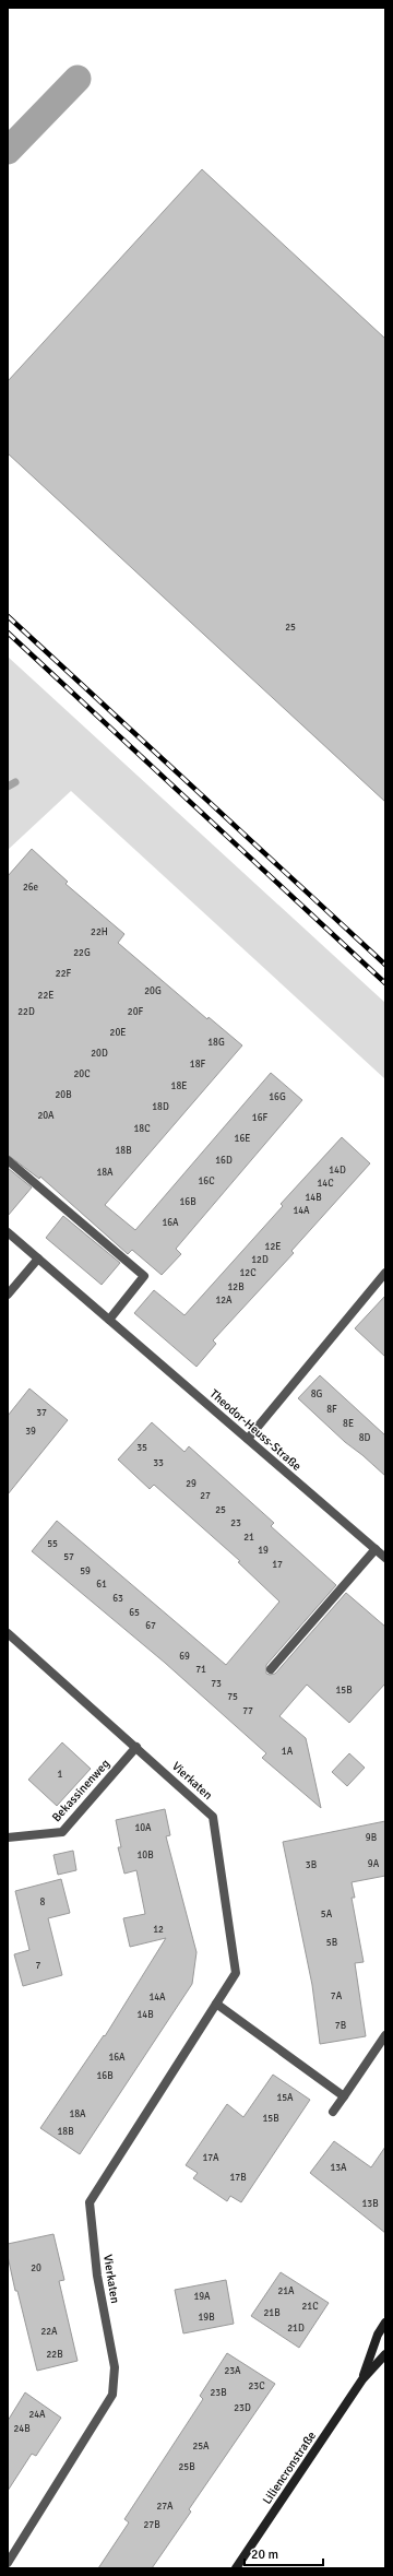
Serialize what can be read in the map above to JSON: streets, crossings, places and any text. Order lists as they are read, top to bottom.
{
  "streets": {
    "street": [
      "Theodor-Heuss-Straße",
      "Vierkaten",
      "Bekassinenweg",
      "Liliencronstraße"
    ]
  },
  "crossings": [
    ["Vierkaten", "Bekassinenweg"]
  ],
  "house_numbers": [
    "25",
    "26e",
    "22H",
    "22G",
    "22F",
    "20G",
    "22E",
    "22D",
    "20F",
    "20E",
    "18G",
    "20D",
    "18F",
    "20C",
    "18E",
    "20B",
    "16G",
    "18D",
    "20A",
    "16F",
    "18C",
    "16E",
    "18B",
    "16D",
    "14D",
    "18A",
    "16C",
    "14C",
    "14B",
    "16B",
    "14A",
    "16A",
    "12E",
    "12D",
    "12C",
    "12B",
    "12A",
    "8G",
    "8F",
    "37",
    "8E",
    "39",
    "8D",
    "35",
    "33",
    "29",
    "27",
    "25",
    "23",
    "21",
    "55",
    "19",
    "57",
    "17",
    "59",
    "61",
    "63",
    "65",
    "67",
    "69",
    "71",
    "73",
    "15B",
    "75",
    "77",
    "1A",
    "1",
    "10A",
    "9B",
    "10B",
    "9A",
    "3B",
    "8",
    "5A",
    "12",
    "5B",
    "7",
    "7A",
    "14A",
    "14B",
    "7B",
    "16A",
    "16B",
    "15A",
    "18A",
    "15B",
    "18B",
    "17A",
    "13A",
    "17B",
    "13B",
    "20",
    "21A",
    "19A",
    "21C",
    "21B",
    "19B",
    "21D",
    "22A",
    "22B",
    "23A",
    "23C",
    "23B",
    "23D",
    "24A",
    "24B",
    "25A",
    "25B",
    "27A",
    "27B"
  ],
  "scale_bar": "20 m"
}
